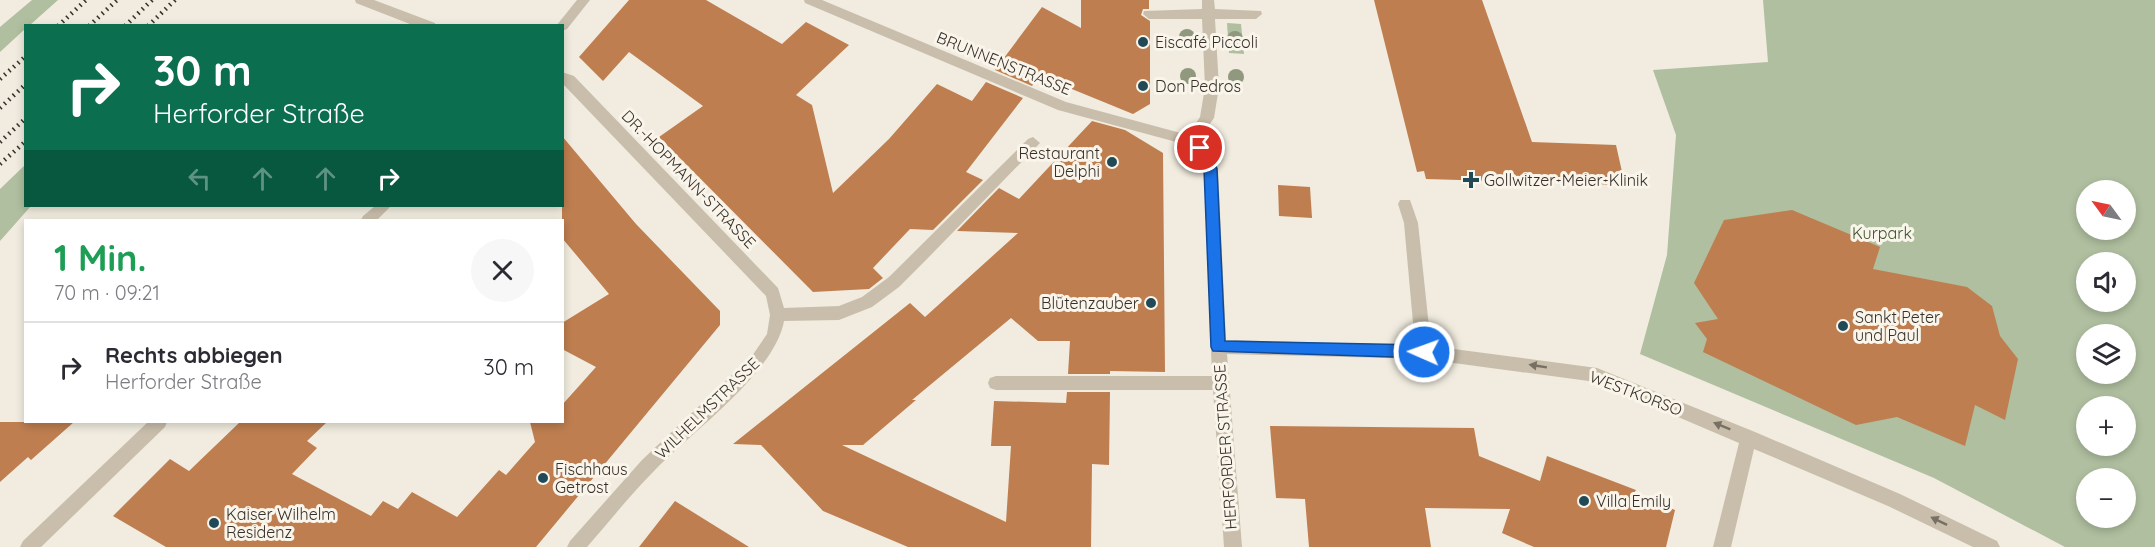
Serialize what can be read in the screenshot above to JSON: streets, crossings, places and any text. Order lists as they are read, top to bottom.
{
  "streets": {
    "street": [
      "BRUNNENSTRASSE",
      "DR.-HOPMANN-STRASSE",
      "WESTKORSO",
      "WILHELMSTRASSE",
      "HERFORDER STRASSE"
    ]
  },
  "crossings": [
    ["BRUNNENSTRASSE", "HERFORDER STRASSE"],
    ["DR.-HOPMANN-STRASSE", "WILHELMSTRASSE"],
    ["WESTKORSO", "HERFORDER STRASSE"]
  ],
  "one_way": ["WESTKORSO"],
  "parks": ["Kurpark"],
  "places": {
    "other": [
      "Eiscafé Piccoli",
      "Don Pedros",
      "Restaurant Delphi",
      "Blütenzauber",
      "Sankt Peter und Paul",
      "Fischhaus Getrost",
      "Villa Emily",
      "Kaiser Wilhelm Residenz"
    ],
    "health": ["Gollwitzer-Meier-Klinik"]
  },
  "north": "top left",
  "page": {
    "turn": ["30 m", "Herforder Straße"],
    "map_buttons": ["+", "−"],
    "heading": ["1 Min.", "70 m · 09:21"],
    "list": [
      {
        "name": "Rechts abbiegen",
        "note": "Herforder Straße",
        "value": "30 m"
      }
    ]
  }
}
